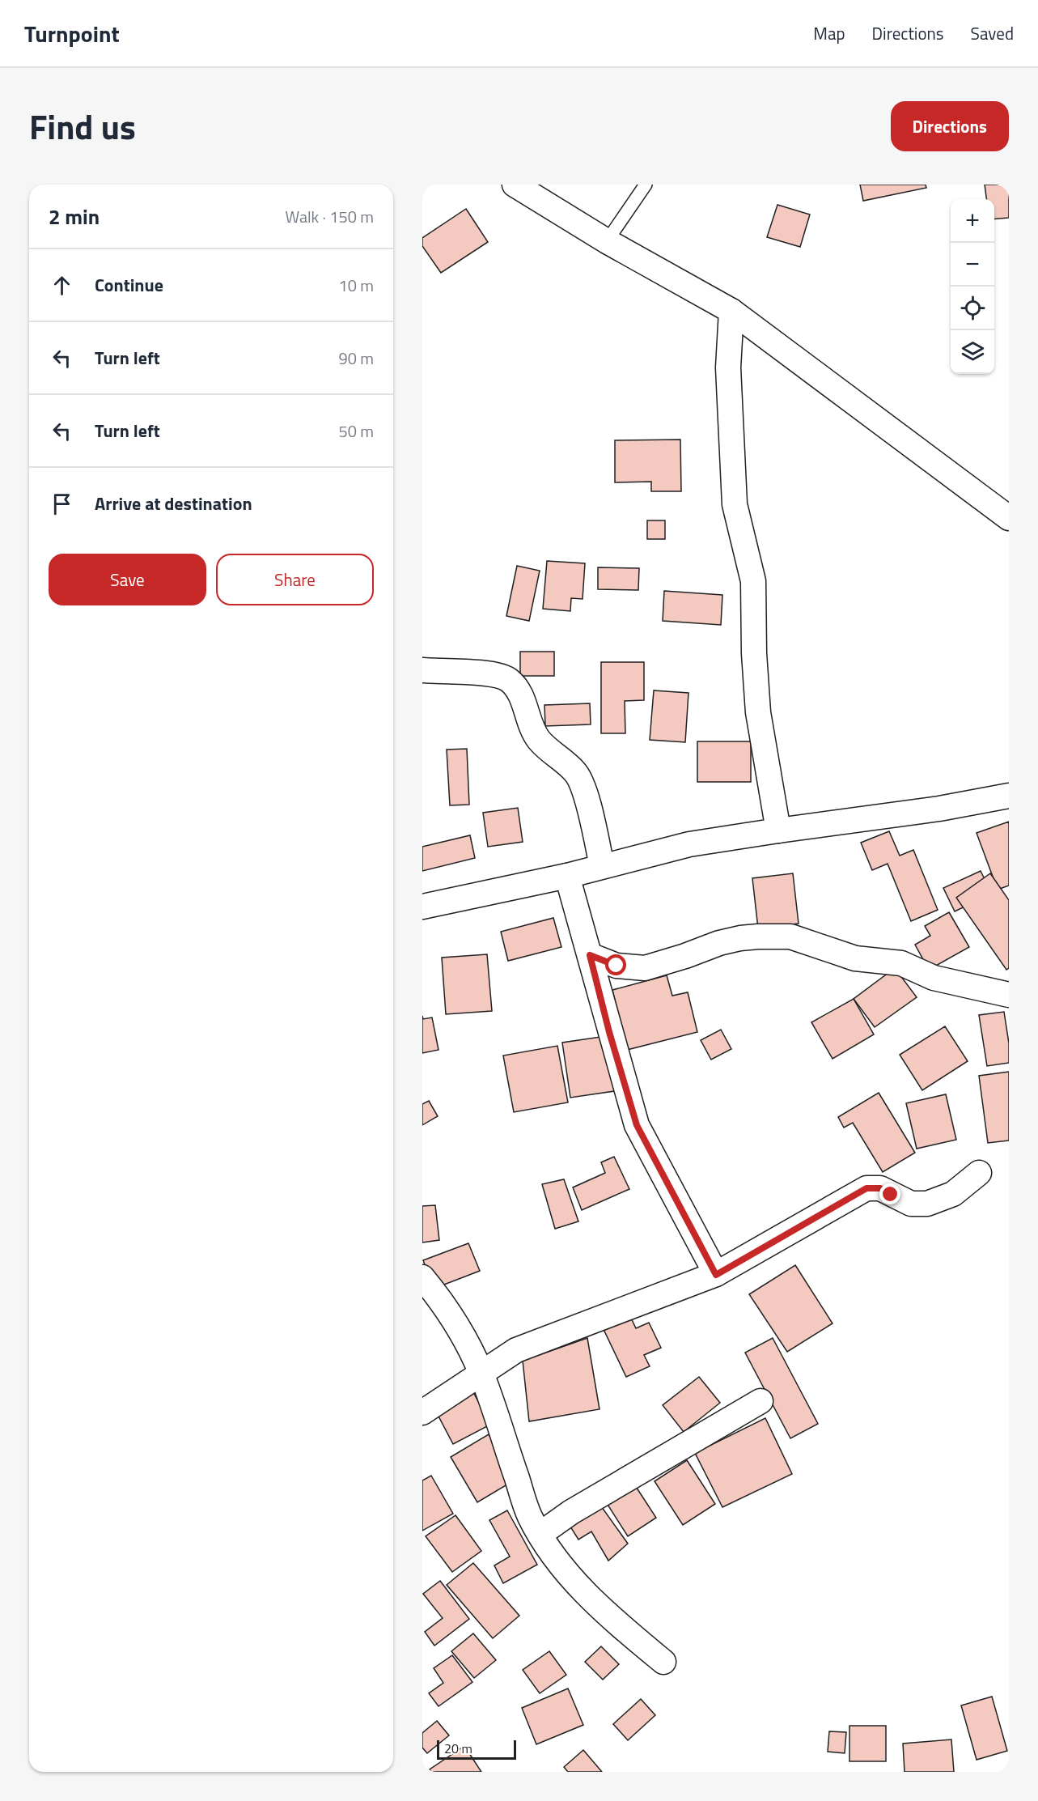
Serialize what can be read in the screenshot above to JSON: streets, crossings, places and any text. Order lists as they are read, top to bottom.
{
  "scale_bar": "20 m",
  "page": {
    "header": "Turnpoint",
    "nav": ["Map", "Directions", "Saved"],
    "title": "Find us",
    "buttons": [
      "Directions",
      ["Save", "Share"]
    ],
    "heading": ["2 min", "Walk · 150 m"],
    "map_buttons": ["+", "−"],
    "list": [
      ["Continue", "10 m"],
      ["Turn left", "90 m"],
      ["Turn left", "50 m"],
      "Arrive at destination"
    ],
    "scale": "20 m"
  }
}
